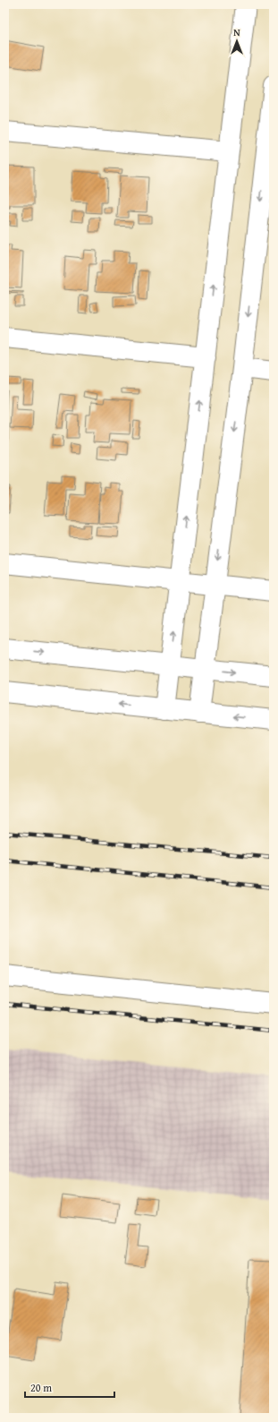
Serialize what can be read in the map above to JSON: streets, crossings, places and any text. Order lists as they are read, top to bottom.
{
  "scale_bar": "20 m",
  "north": "top"
}
